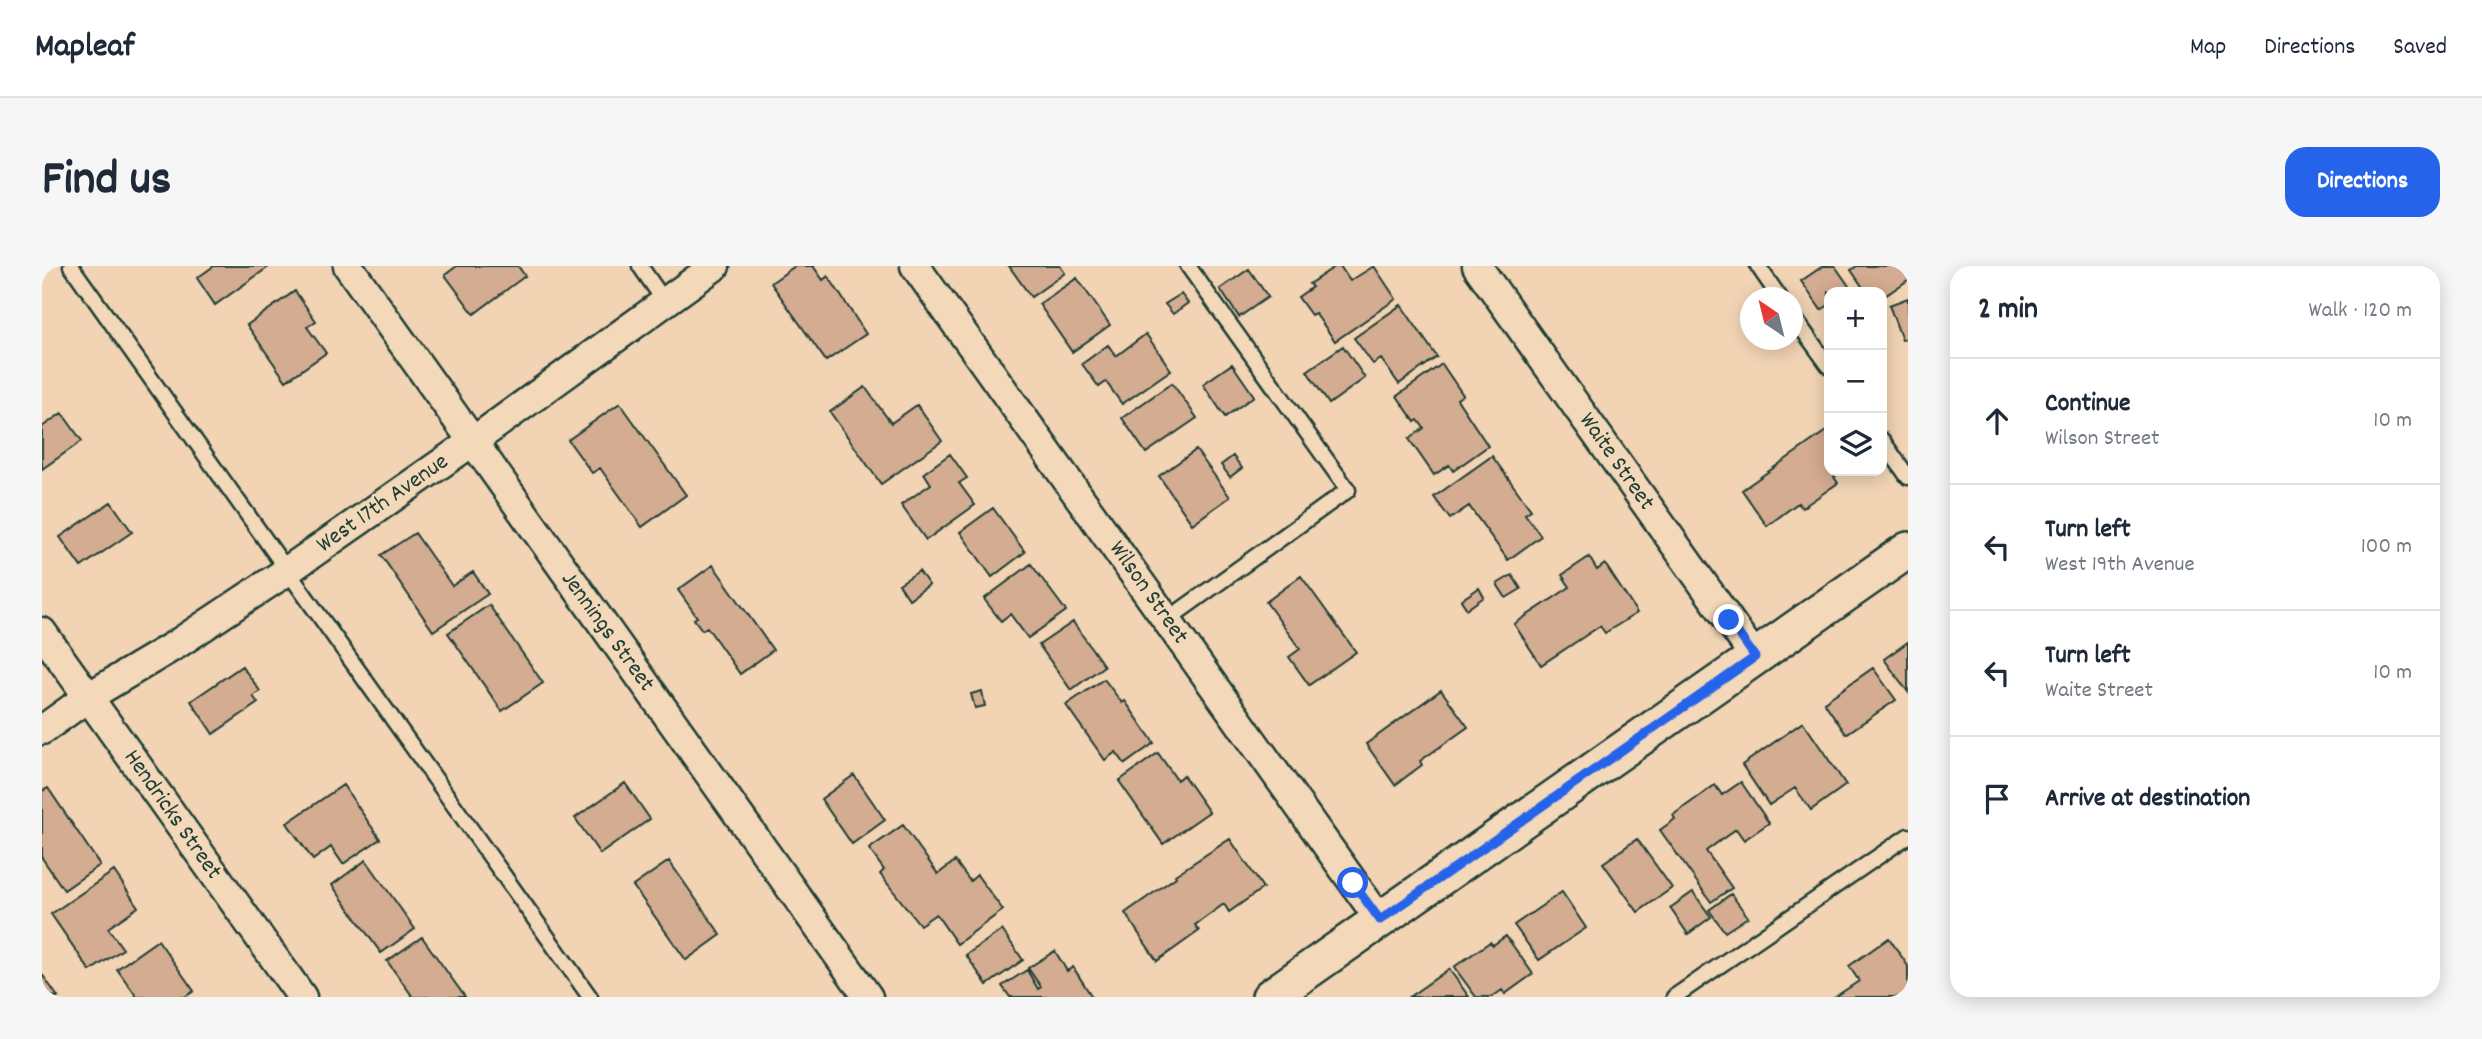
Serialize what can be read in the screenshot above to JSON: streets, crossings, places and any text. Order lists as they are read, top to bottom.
{
  "streets": {
    "street": [
      "Waite Street",
      "West 17th Avenue",
      "Wilson Street",
      "Jennings Street",
      "Hendricks Street"
    ]
  },
  "crossings": [
    ["West 17th Avenue", "Jennings Street"],
    ["West 17th Avenue", "Hendricks Street"]
  ],
  "north": "top left",
  "page": {
    "header": "Mapleaf",
    "nav": ["Map", "Directions", "Saved"],
    "title": "Find us",
    "buttons": "Directions",
    "heading": ["2 min", "Walk · 120 m"],
    "map_buttons": ["+", "−"],
    "list": [
      ["Continue", "Wilson Street", "10 m"],
      ["Turn left", "West 19th Avenue", "100 m"],
      ["Turn left", "Waite Street", "10 m"],
      "Arrive at destination"
    ]
  }
}
